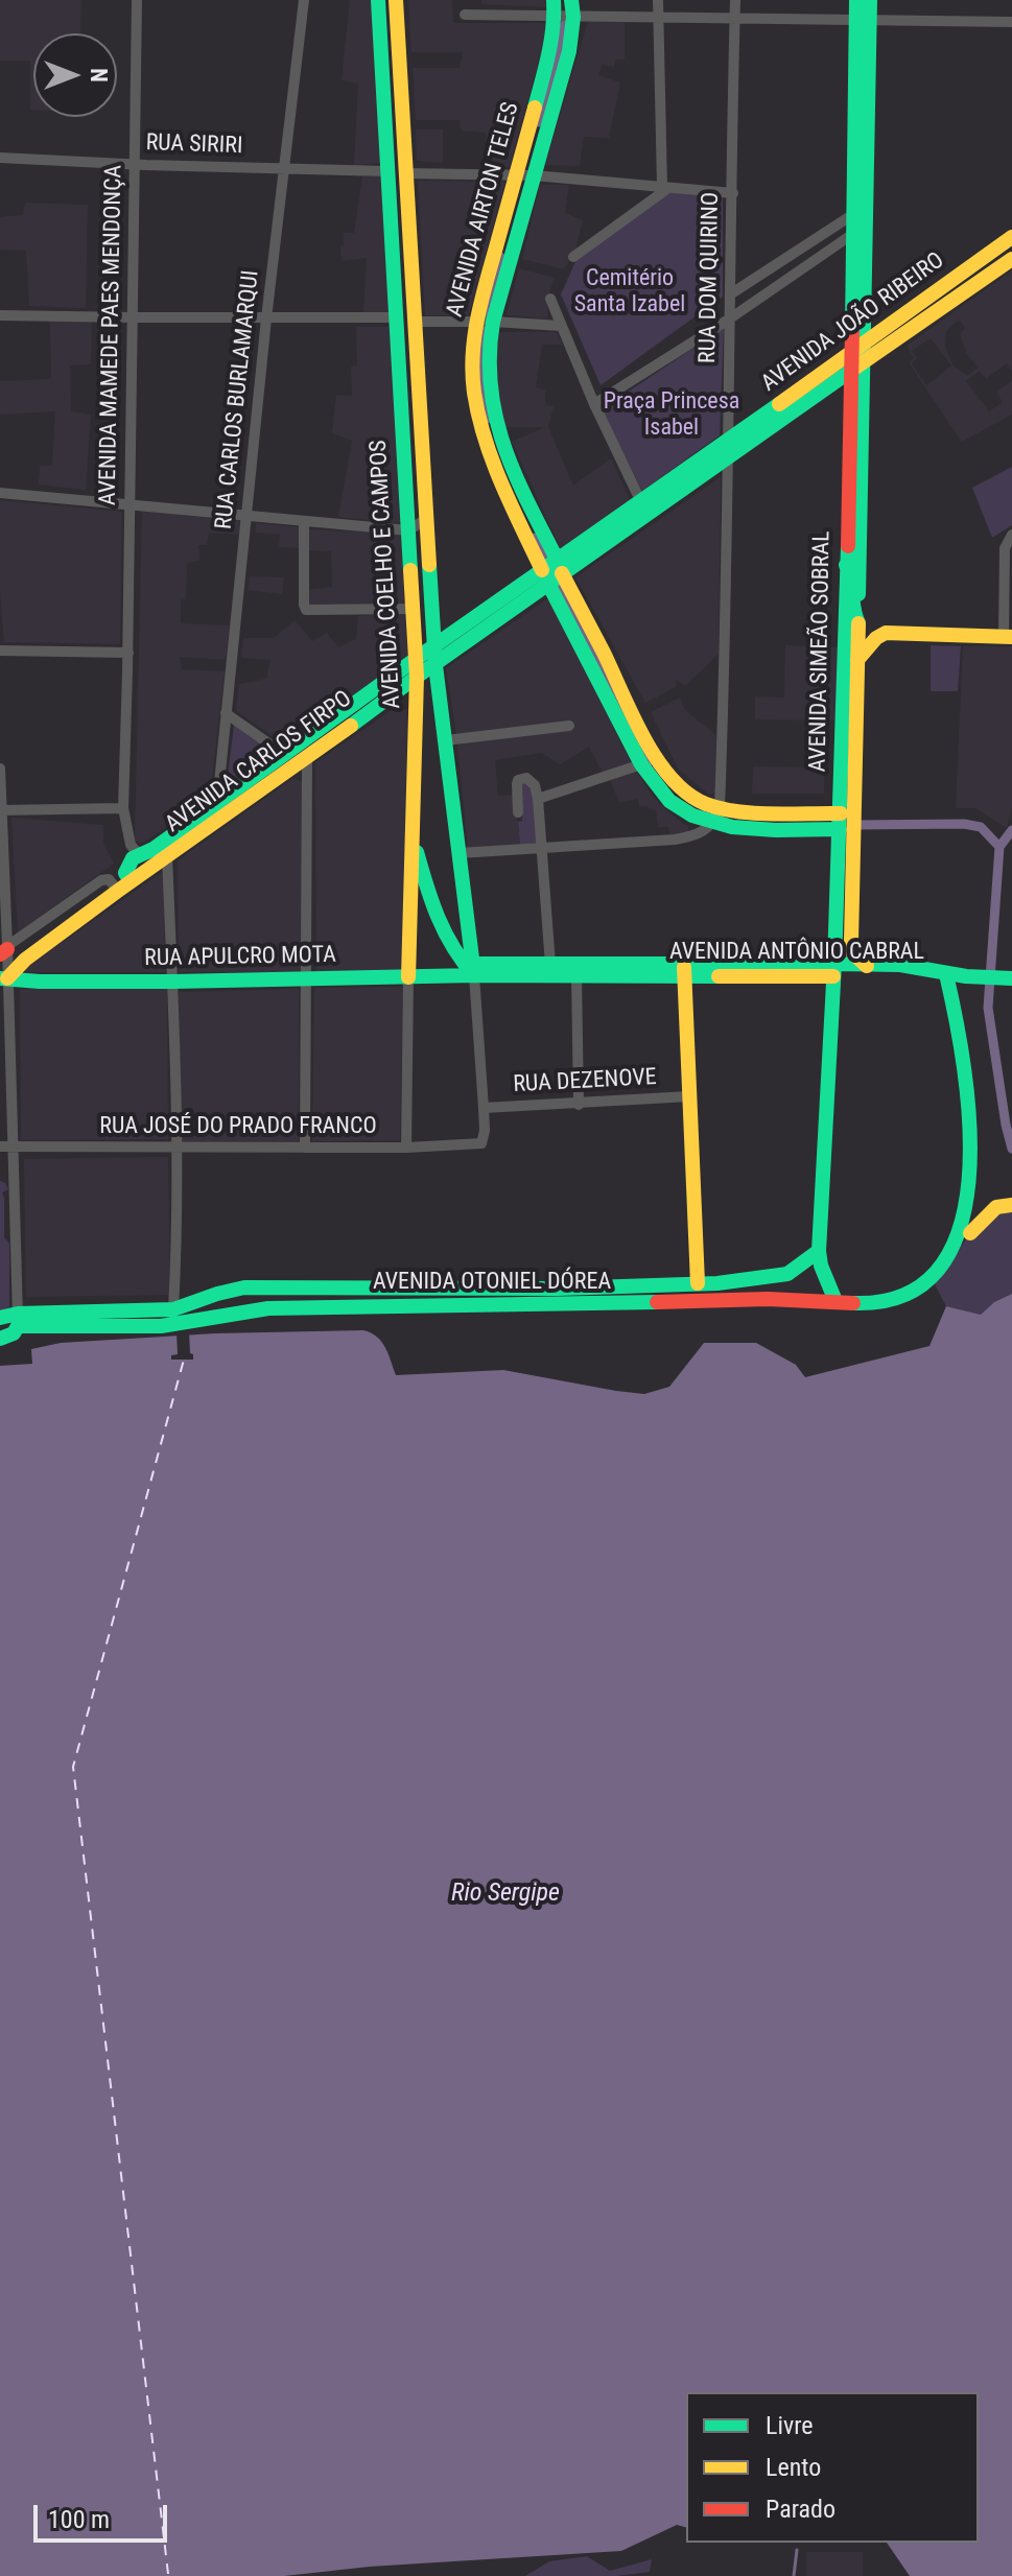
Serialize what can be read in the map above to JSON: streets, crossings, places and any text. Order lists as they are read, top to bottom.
{
  "streets": {
    "main road": [
      "AVENIDA AIRTON TELES",
      "AVENIDA JOÃO RIBEIRO",
      "AVENIDA COELHO E CAMPOS",
      "AVENIDA SIMEÃO SOBRAL",
      "AVENIDA CARLOS FIRPO",
      "AVENIDA ANTÔNIO CABRAL",
      "RUA APULCRO MOTA",
      "AVENIDA OTONIEL DÓREA"
    ],
    "street": [
      "RUA SIRIRI",
      "RUA DOM QUIRINO",
      "AVENIDA MAMEDE PAES MENDONÇA",
      "RUA CARLOS BURLAMARQUI",
      "RUA DEZENOVE",
      "RUA JOSÉ DO PRADO FRANCO"
    ]
  },
  "crossings": [
    ["RUA SIRIRI", "AVENIDA MAMEDE PAES MENDONÇA"],
    ["RUA SIRIRI", "RUA CARLOS BURLAMARQUI"],
    ["RUA SIRIRI", "AVENIDA COELHO E CAMPOS"],
    ["AVENIDA AIRTON TELES", "RUA DOM QUIRINO"],
    ["AVENIDA AIRTON TELES", "AVENIDA JOÃO RIBEIRO"],
    ["AVENIDA AIRTON TELES", "AVENIDA SIMEÃO SOBRAL"],
    ["AVENIDA AIRTON TELES", "AVENIDA CARLOS FIRPO"],
    ["RUA DOM QUIRINO", "AVENIDA JOÃO RIBEIRO"],
    ["AVENIDA JOÃO RIBEIRO", "AVENIDA SIMEÃO SOBRAL"],
    ["AVENIDA JOÃO RIBEIRO", "AVENIDA CARLOS FIRPO"],
    ["AVENIDA MAMEDE PAES MENDONÇA", "AVENIDA CARLOS FIRPO"],
    ["RUA CARLOS BURLAMARQUI", "AVENIDA CARLOS FIRPO"],
    ["AVENIDA COELHO E CAMPOS", "AVENIDA CARLOS FIRPO"],
    ["AVENIDA COELHO E CAMPOS", "AVENIDA ANTÔNIO CABRAL"],
    ["AVENIDA COELHO E CAMPOS", "RUA APULCRO MOTA"],
    ["AVENIDA COELHO E CAMPOS", "RUA JOSÉ DO PRADO FRANCO"],
    ["AVENIDA SIMEÃO SOBRAL", "AVENIDA ANTÔNIO CABRAL"],
    ["AVENIDA SIMEÃO SOBRAL", "AVENIDA OTONIEL DÓREA"],
    ["AVENIDA CARLOS FIRPO", "RUA APULCRO MOTA"],
    ["AVENIDA ANTÔNIO CABRAL", "RUA APULCRO MOTA"],
    ["RUA DEZENOVE", "RUA JOSÉ DO PRADO FRANCO"]
  ],
  "water": ["Rio Sergipe"],
  "parks": ["Cemitério Santa Izabel", "Praça Princesa Isabel"],
  "legend": ["Livre", "Lento", "Parado"],
  "scale_bar": "100 m",
  "north": "right"
}
